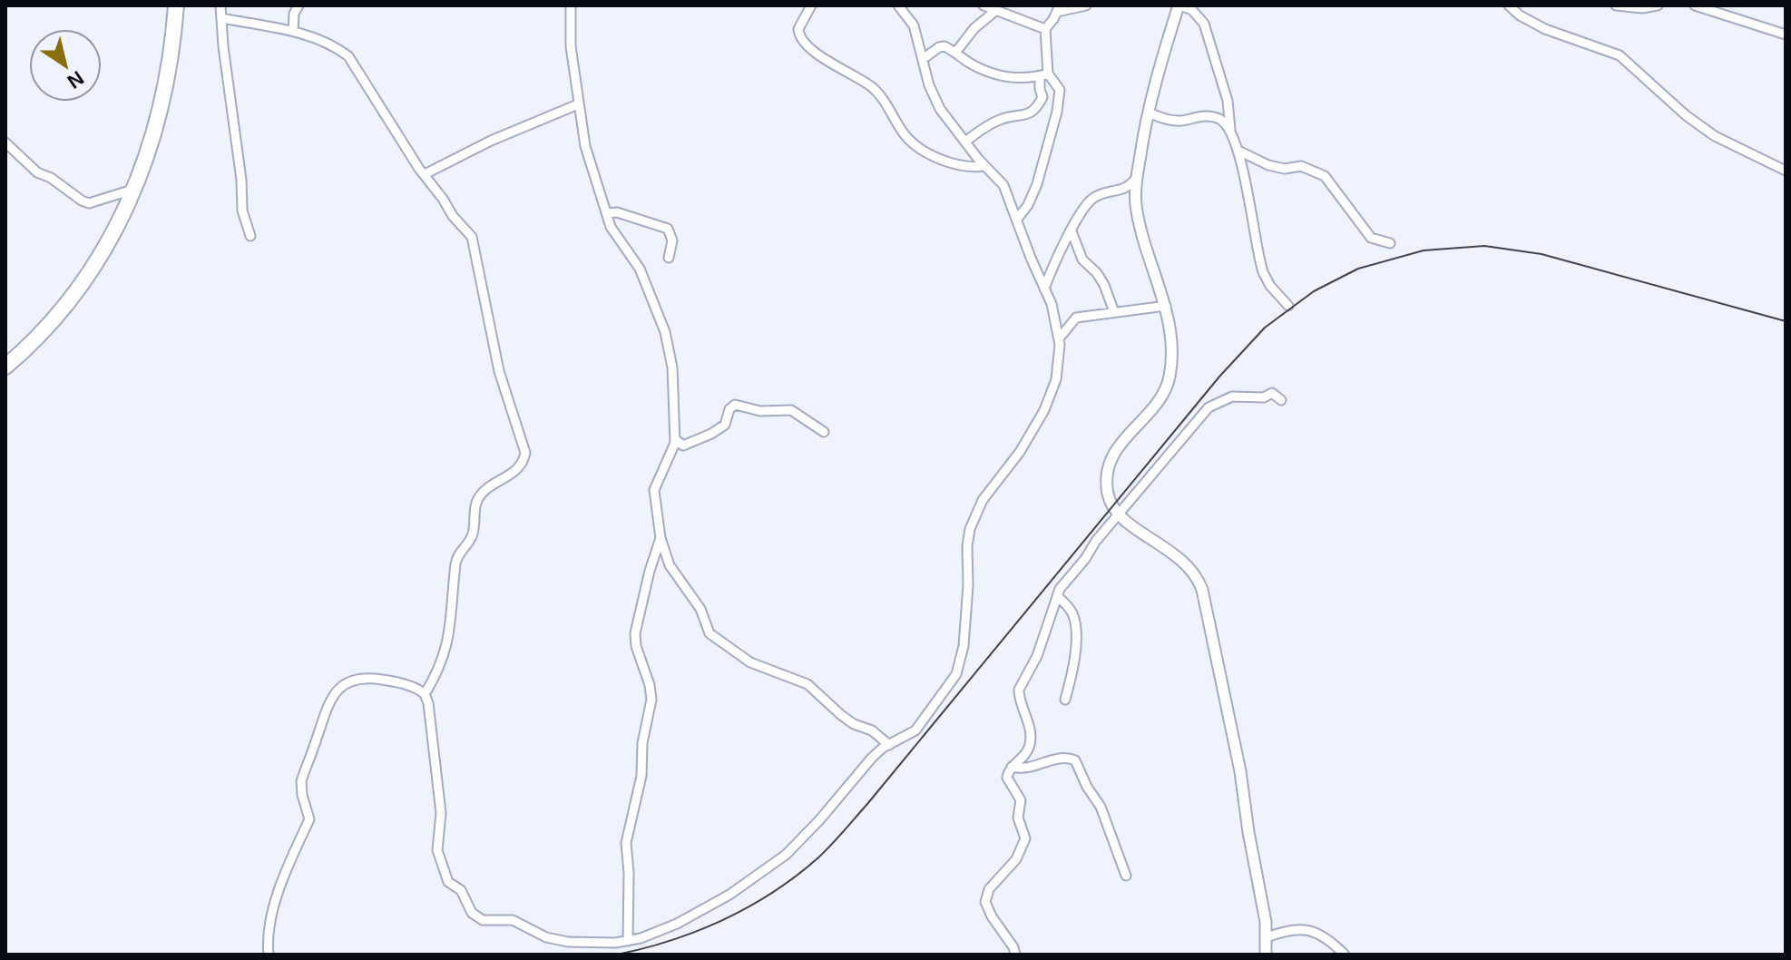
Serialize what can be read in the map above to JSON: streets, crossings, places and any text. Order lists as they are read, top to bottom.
{
  "north": "bottom right"
}
